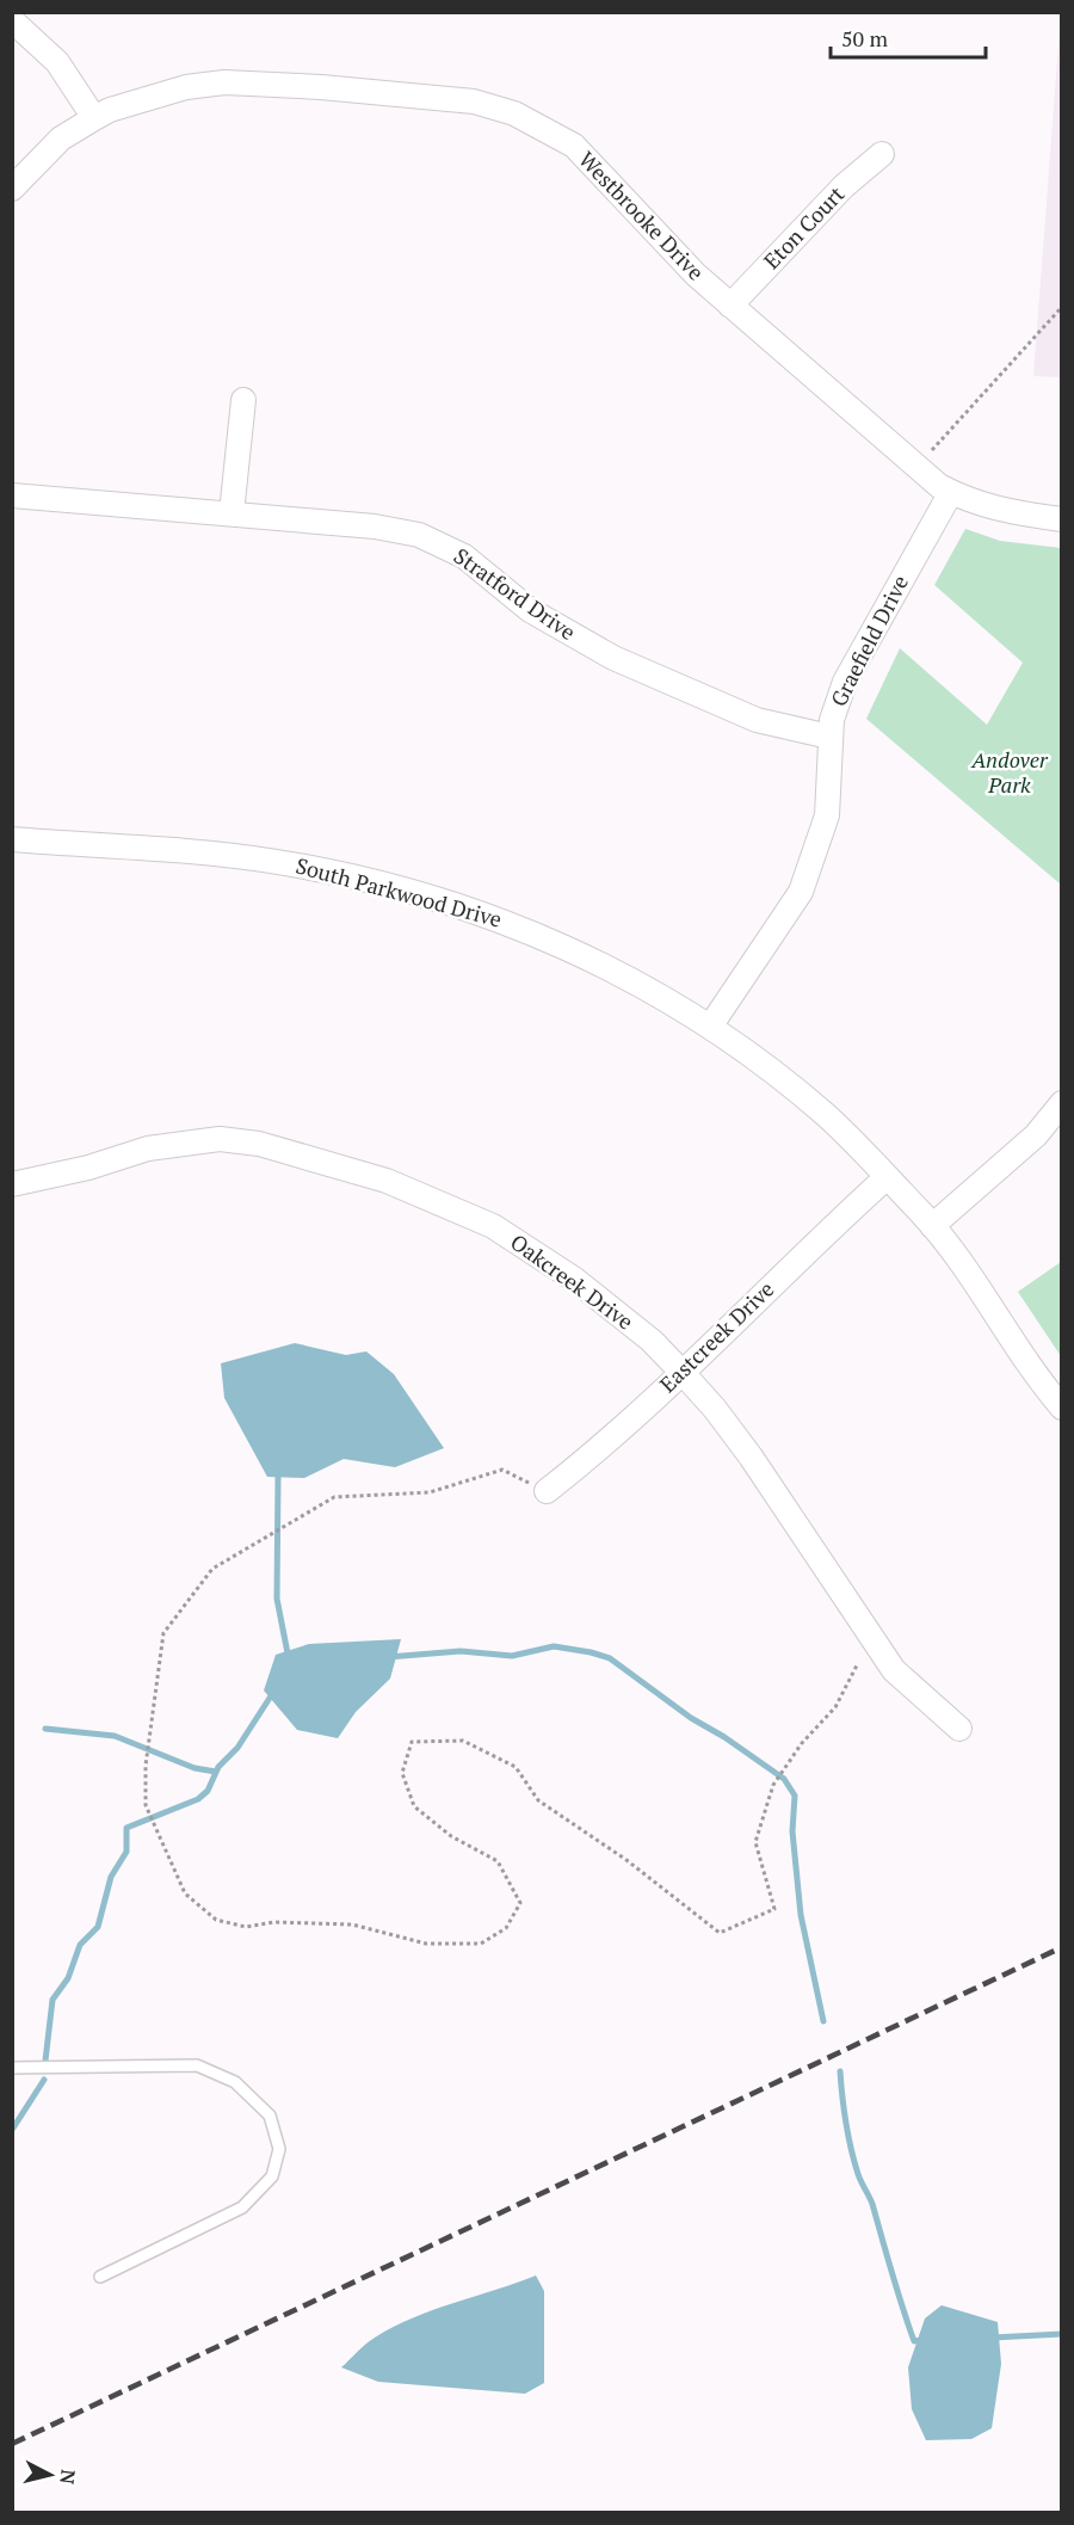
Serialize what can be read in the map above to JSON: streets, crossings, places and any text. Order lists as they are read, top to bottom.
{
  "streets": {
    "street": [
      "Westbrooke Drive",
      "Eton Court",
      "Stratford Drive",
      "Graefield Drive",
      "South Parkwood Drive",
      "Oakcreek Drive",
      "Eastcreek Drive"
    ]
  },
  "crossings": [
    ["Westbrooke Drive", "Eton Court"],
    ["Westbrooke Drive", "Graefield Drive"],
    ["Stratford Drive", "Graefield Drive"],
    ["Graefield Drive", "South Parkwood Drive"],
    ["South Parkwood Drive", "Eastcreek Drive"],
    ["Oakcreek Drive", "Eastcreek Drive"]
  ],
  "parks": ["Andover Park"],
  "scale_bar": "50 m",
  "north": "right"
}
